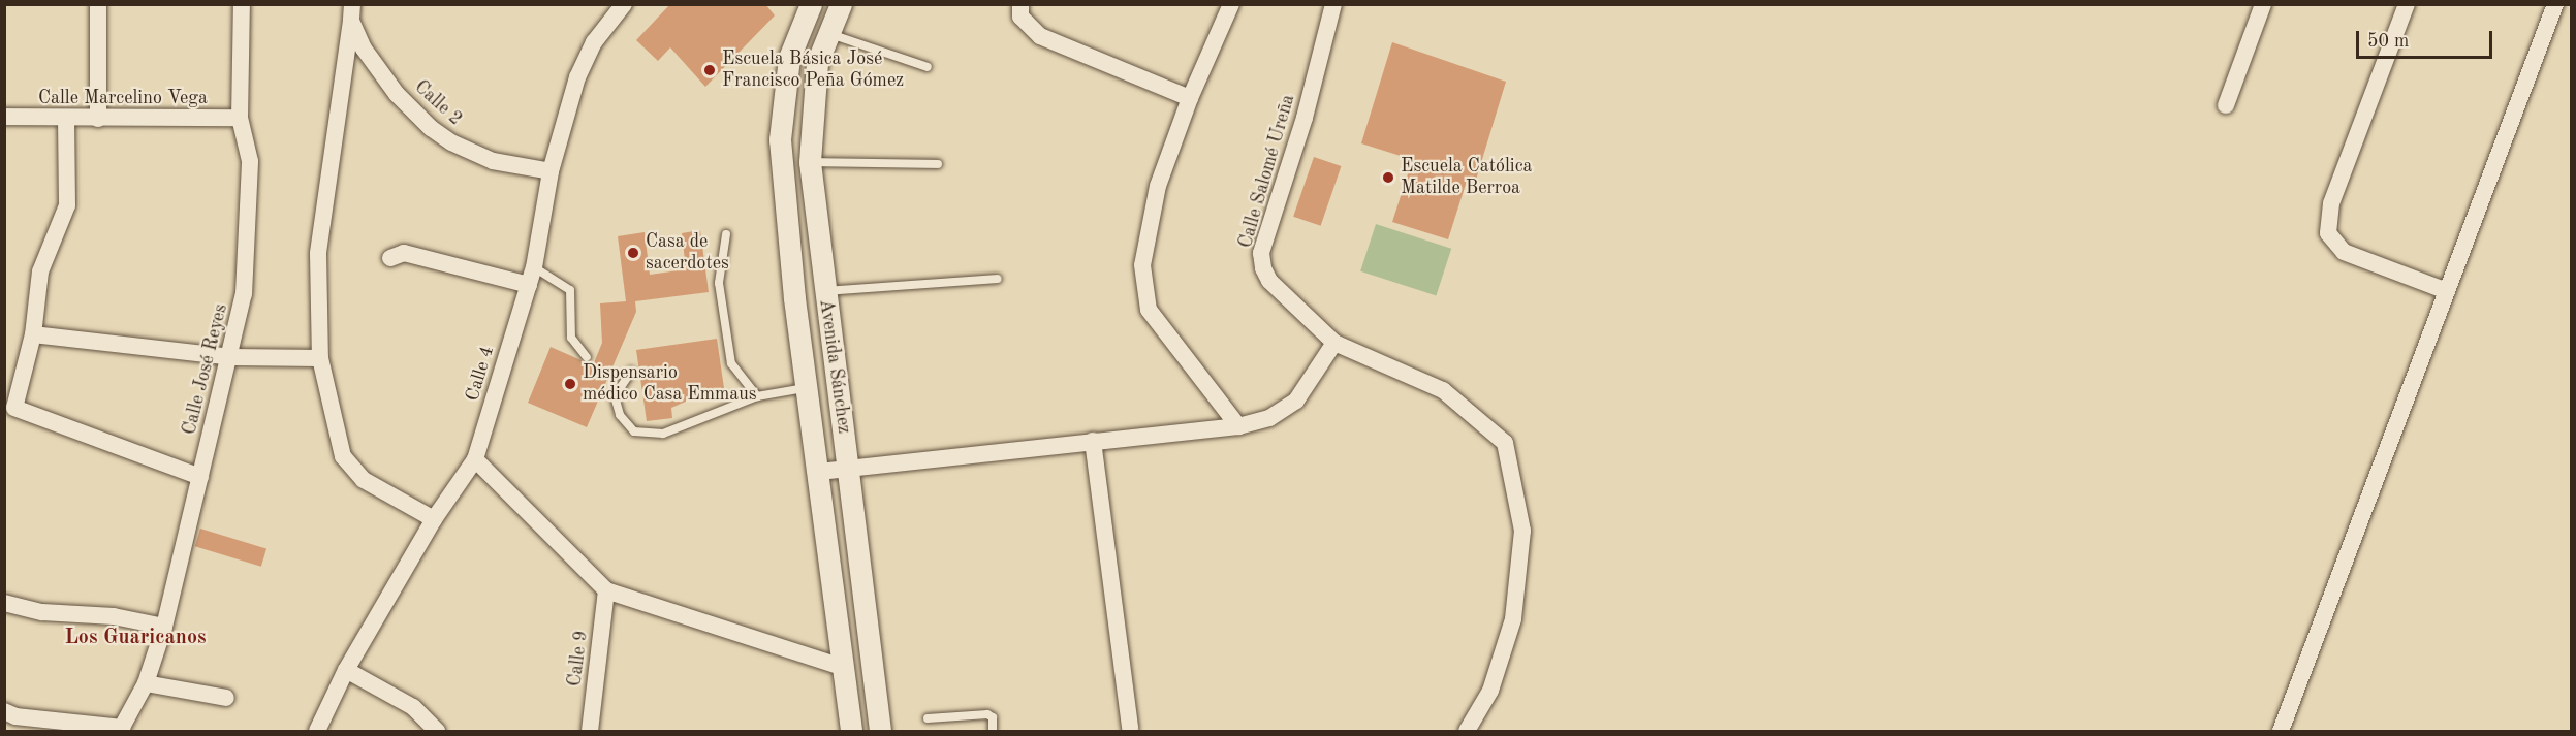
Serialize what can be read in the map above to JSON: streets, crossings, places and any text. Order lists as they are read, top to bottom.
{
  "streets": {
    "street": [
      "Calle Marcelino Vega",
      "Calle 2",
      "Calle Salomé Ureña",
      "Avenida Sánchez",
      "Calle José Reyes",
      "Calle 4",
      "Calle 9"
    ]
  },
  "crossings": [
    ["Calle Marcelino Vega", "Calle José Reyes"],
    ["Calle 2", "Calle 4"]
  ],
  "districts": ["Los Guaricanos"],
  "places": [
    "Escuela Básica José Francisco Peña Gómez",
    "Escuela Católica Matilde Berroa",
    "Casa de sacerdotes",
    "Dispensario médico Casa Emmaus"
  ],
  "scale_bar": "50 m"
}
